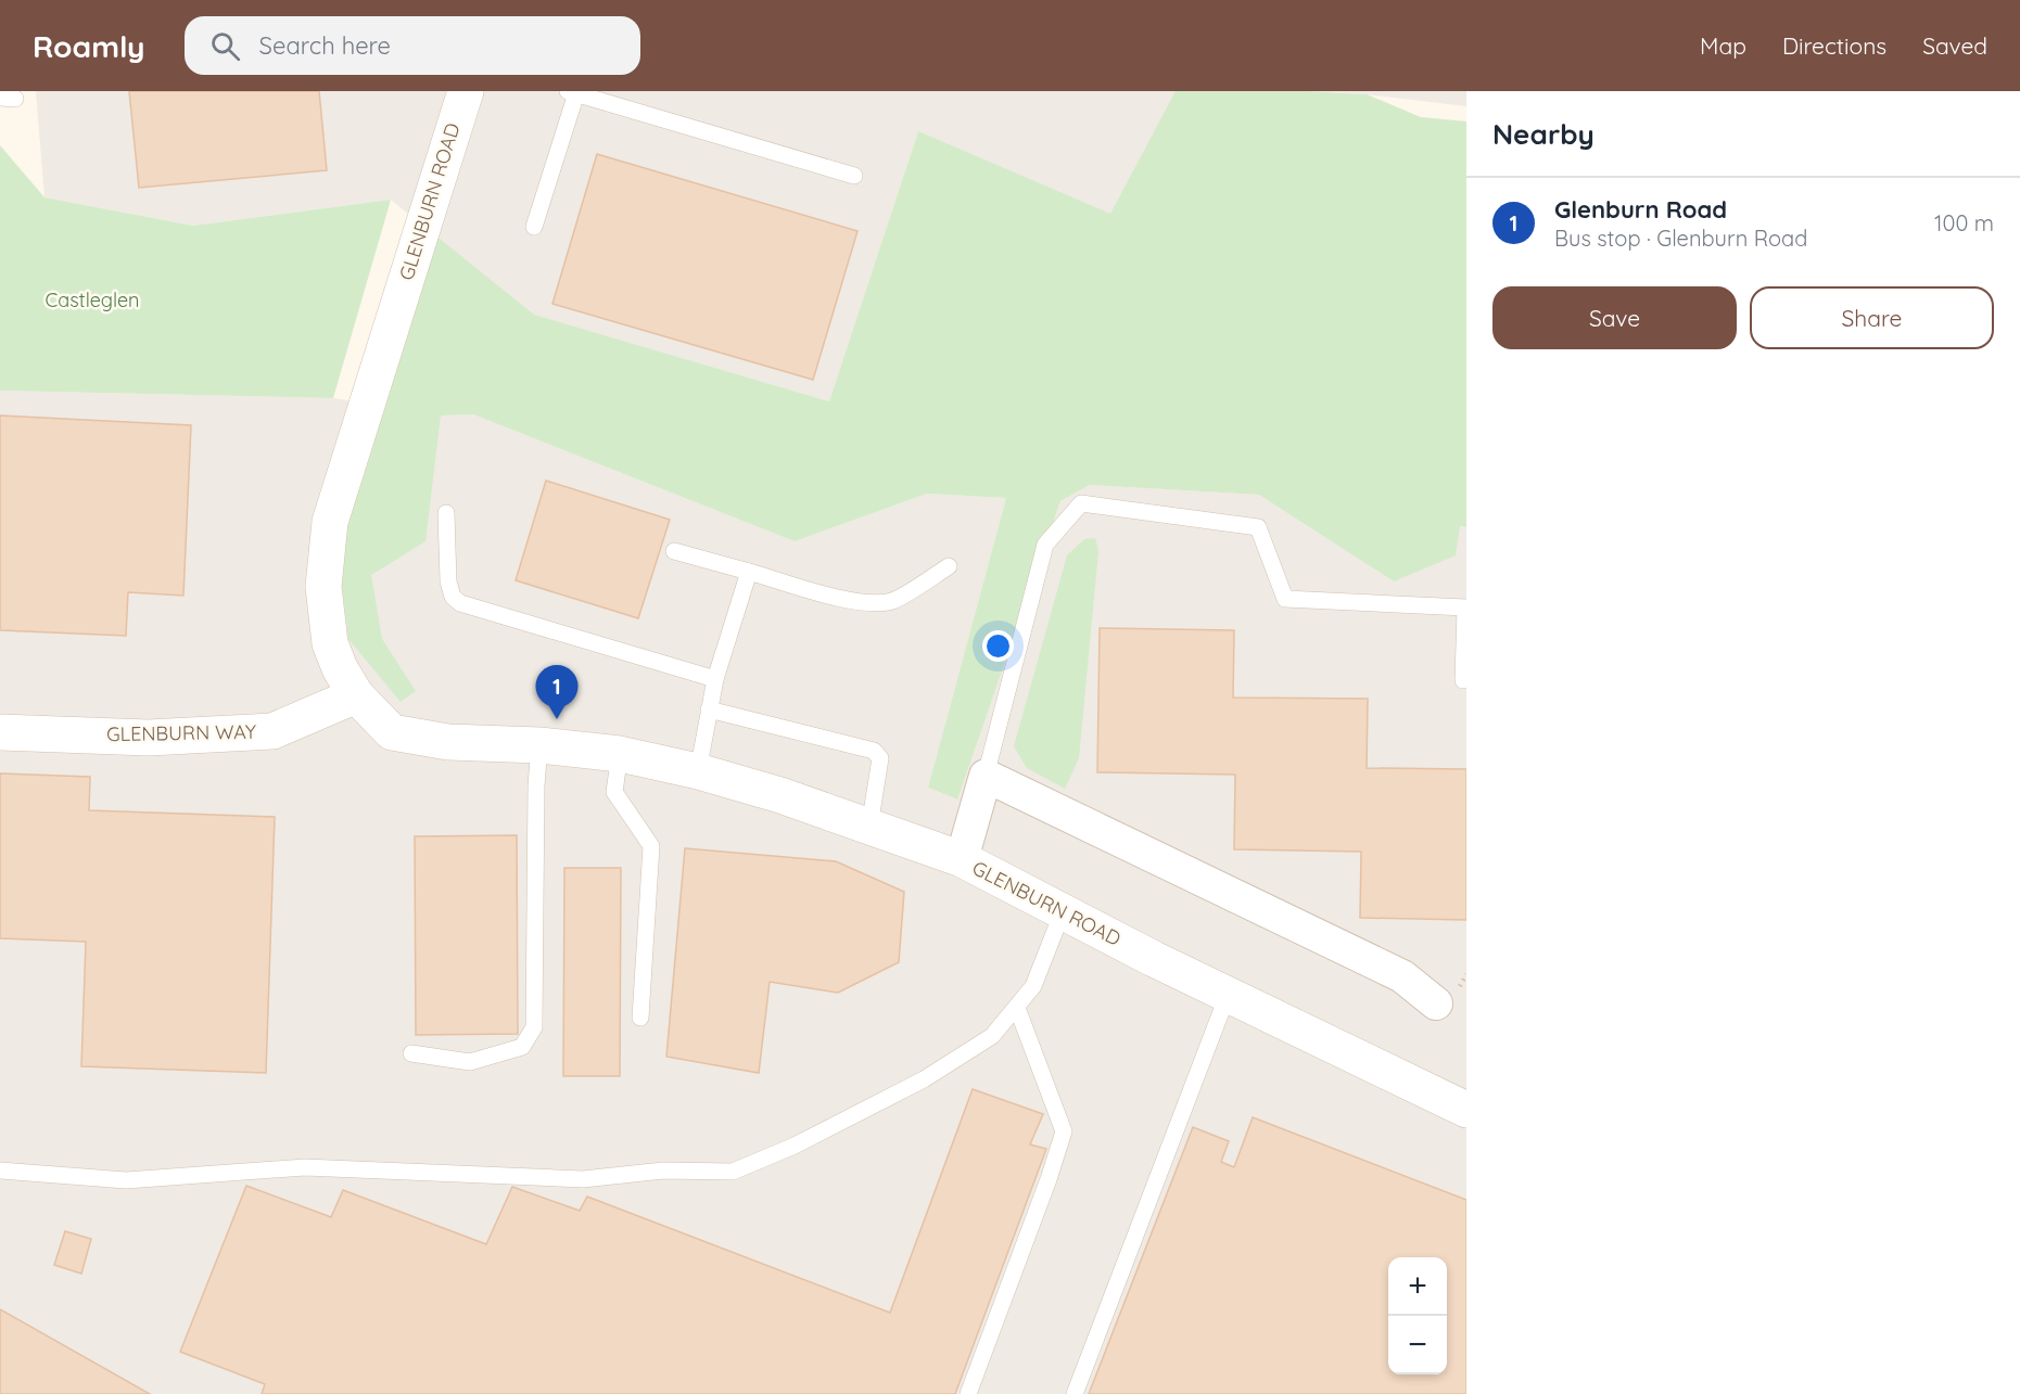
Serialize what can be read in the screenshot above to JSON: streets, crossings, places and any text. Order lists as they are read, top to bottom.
{
  "streets": {
    "street": ["GLENBURN ROAD", "GLENBURN WAY"]
  },
  "crossings": [
    ["GLENBURN ROAD", "GLENBURN WAY"]
  ],
  "parks": ["Castleglen"],
  "page": {
    "header": "Roamly",
    "search": "Search here",
    "nav": ["Map", "Directions", "Saved"],
    "heading": "Nearby",
    "list": [
      {
        "mark": "1",
        "name": "Glenburn Road",
        "note": "Bus stop · Glenburn Road",
        "value": "100 m"
      }
    ],
    "buttons": ["Save", "Share"],
    "pins": "1",
    "map_buttons": ["+", "−"]
  }
}
